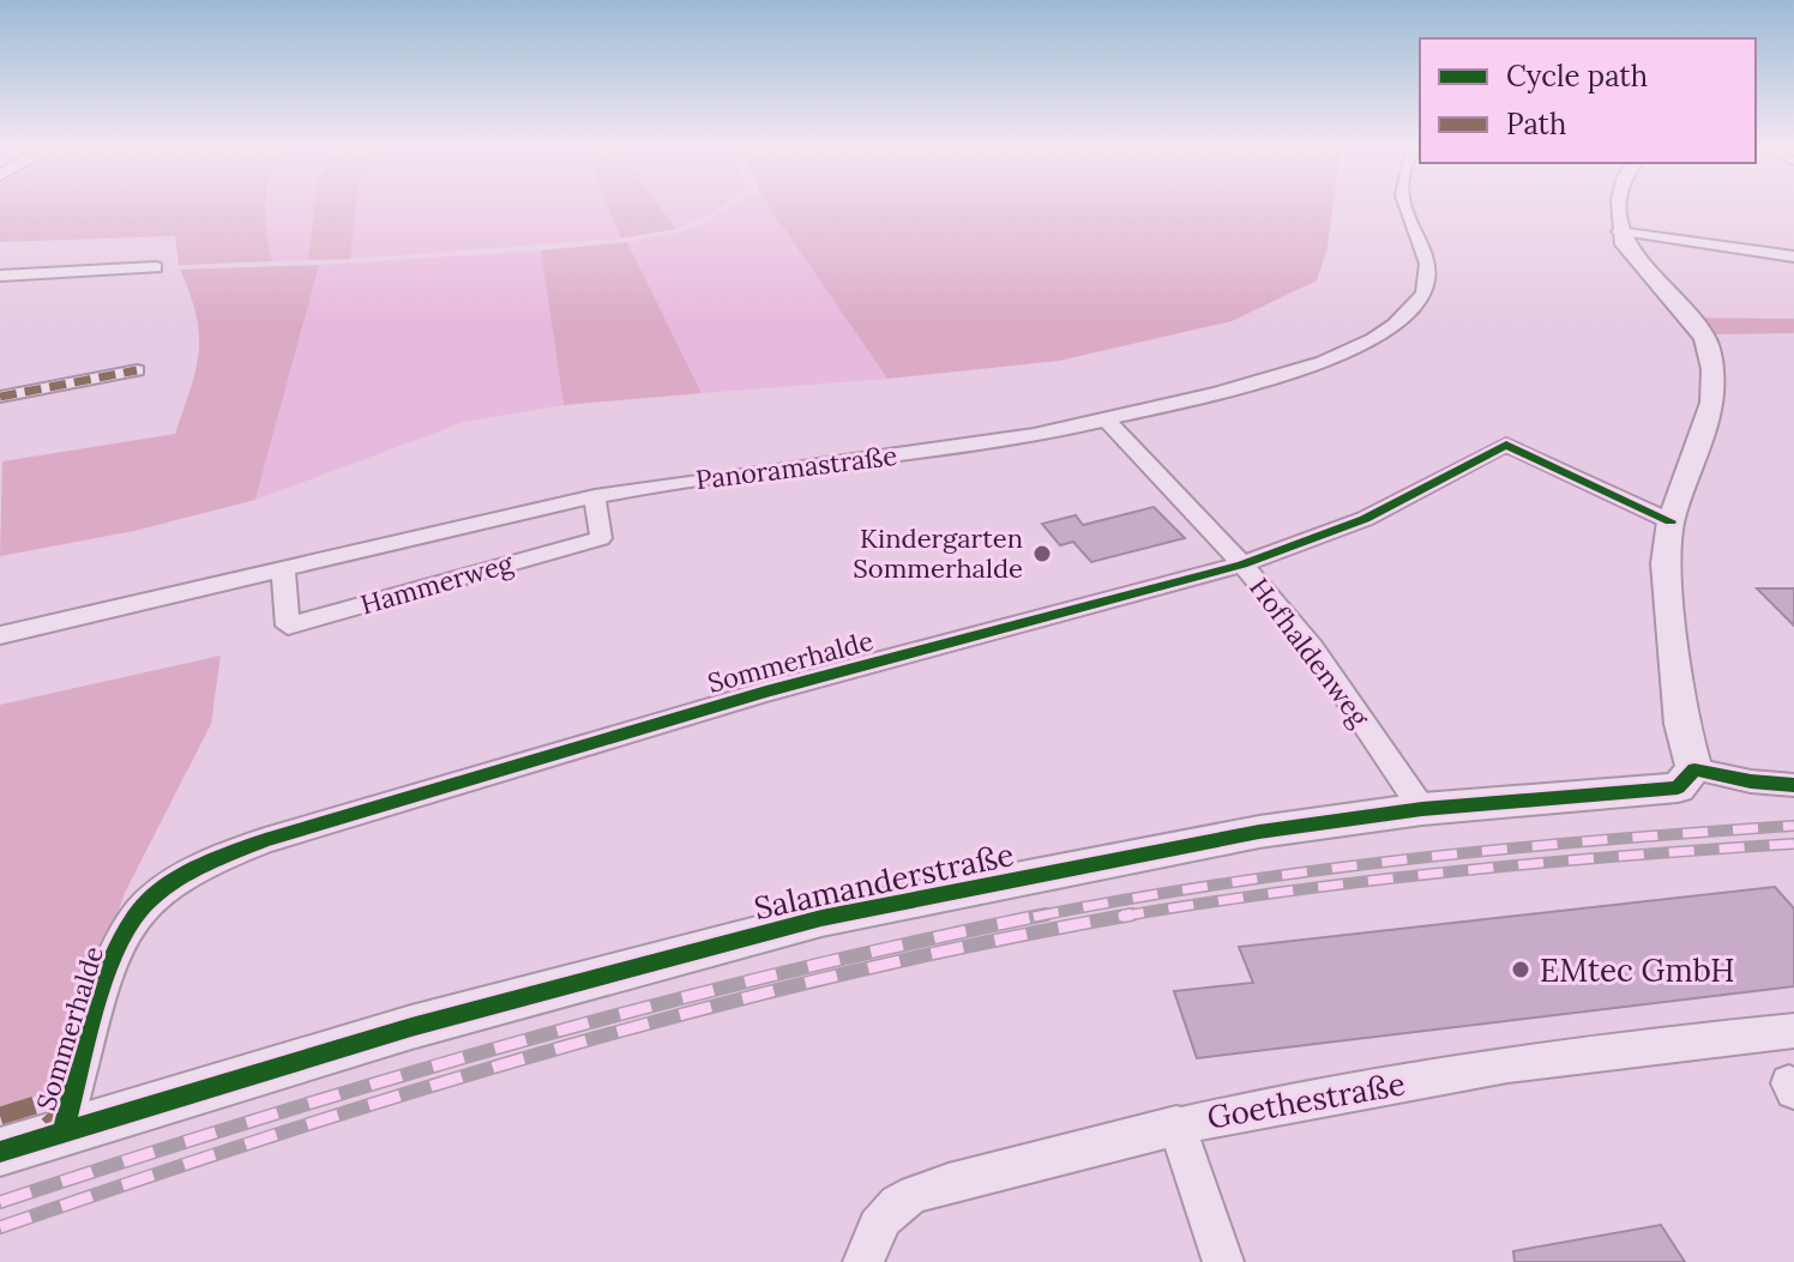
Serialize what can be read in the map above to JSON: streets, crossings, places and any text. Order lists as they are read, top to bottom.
{
  "streets": {
    "street": [
      "Panoramastraße",
      "Hammerweg",
      "Hofhaldenweg",
      "Sommerhalde",
      "Salamanderstraße",
      "Goethestraße"
    ]
  },
  "crossings": [
    ["Panoramastraße", "Hammerweg"],
    ["Panoramastraße", "Hofhaldenweg"],
    ["Hofhaldenweg", "Sommerhalde"],
    ["Hofhaldenweg", "Salamanderstraße"],
    ["Sommerhalde", "Salamanderstraße"]
  ],
  "places": ["Kindergarten Sommerhalde", "EMtec GmbH"],
  "legend": ["Cycle path", "Path"]
}
